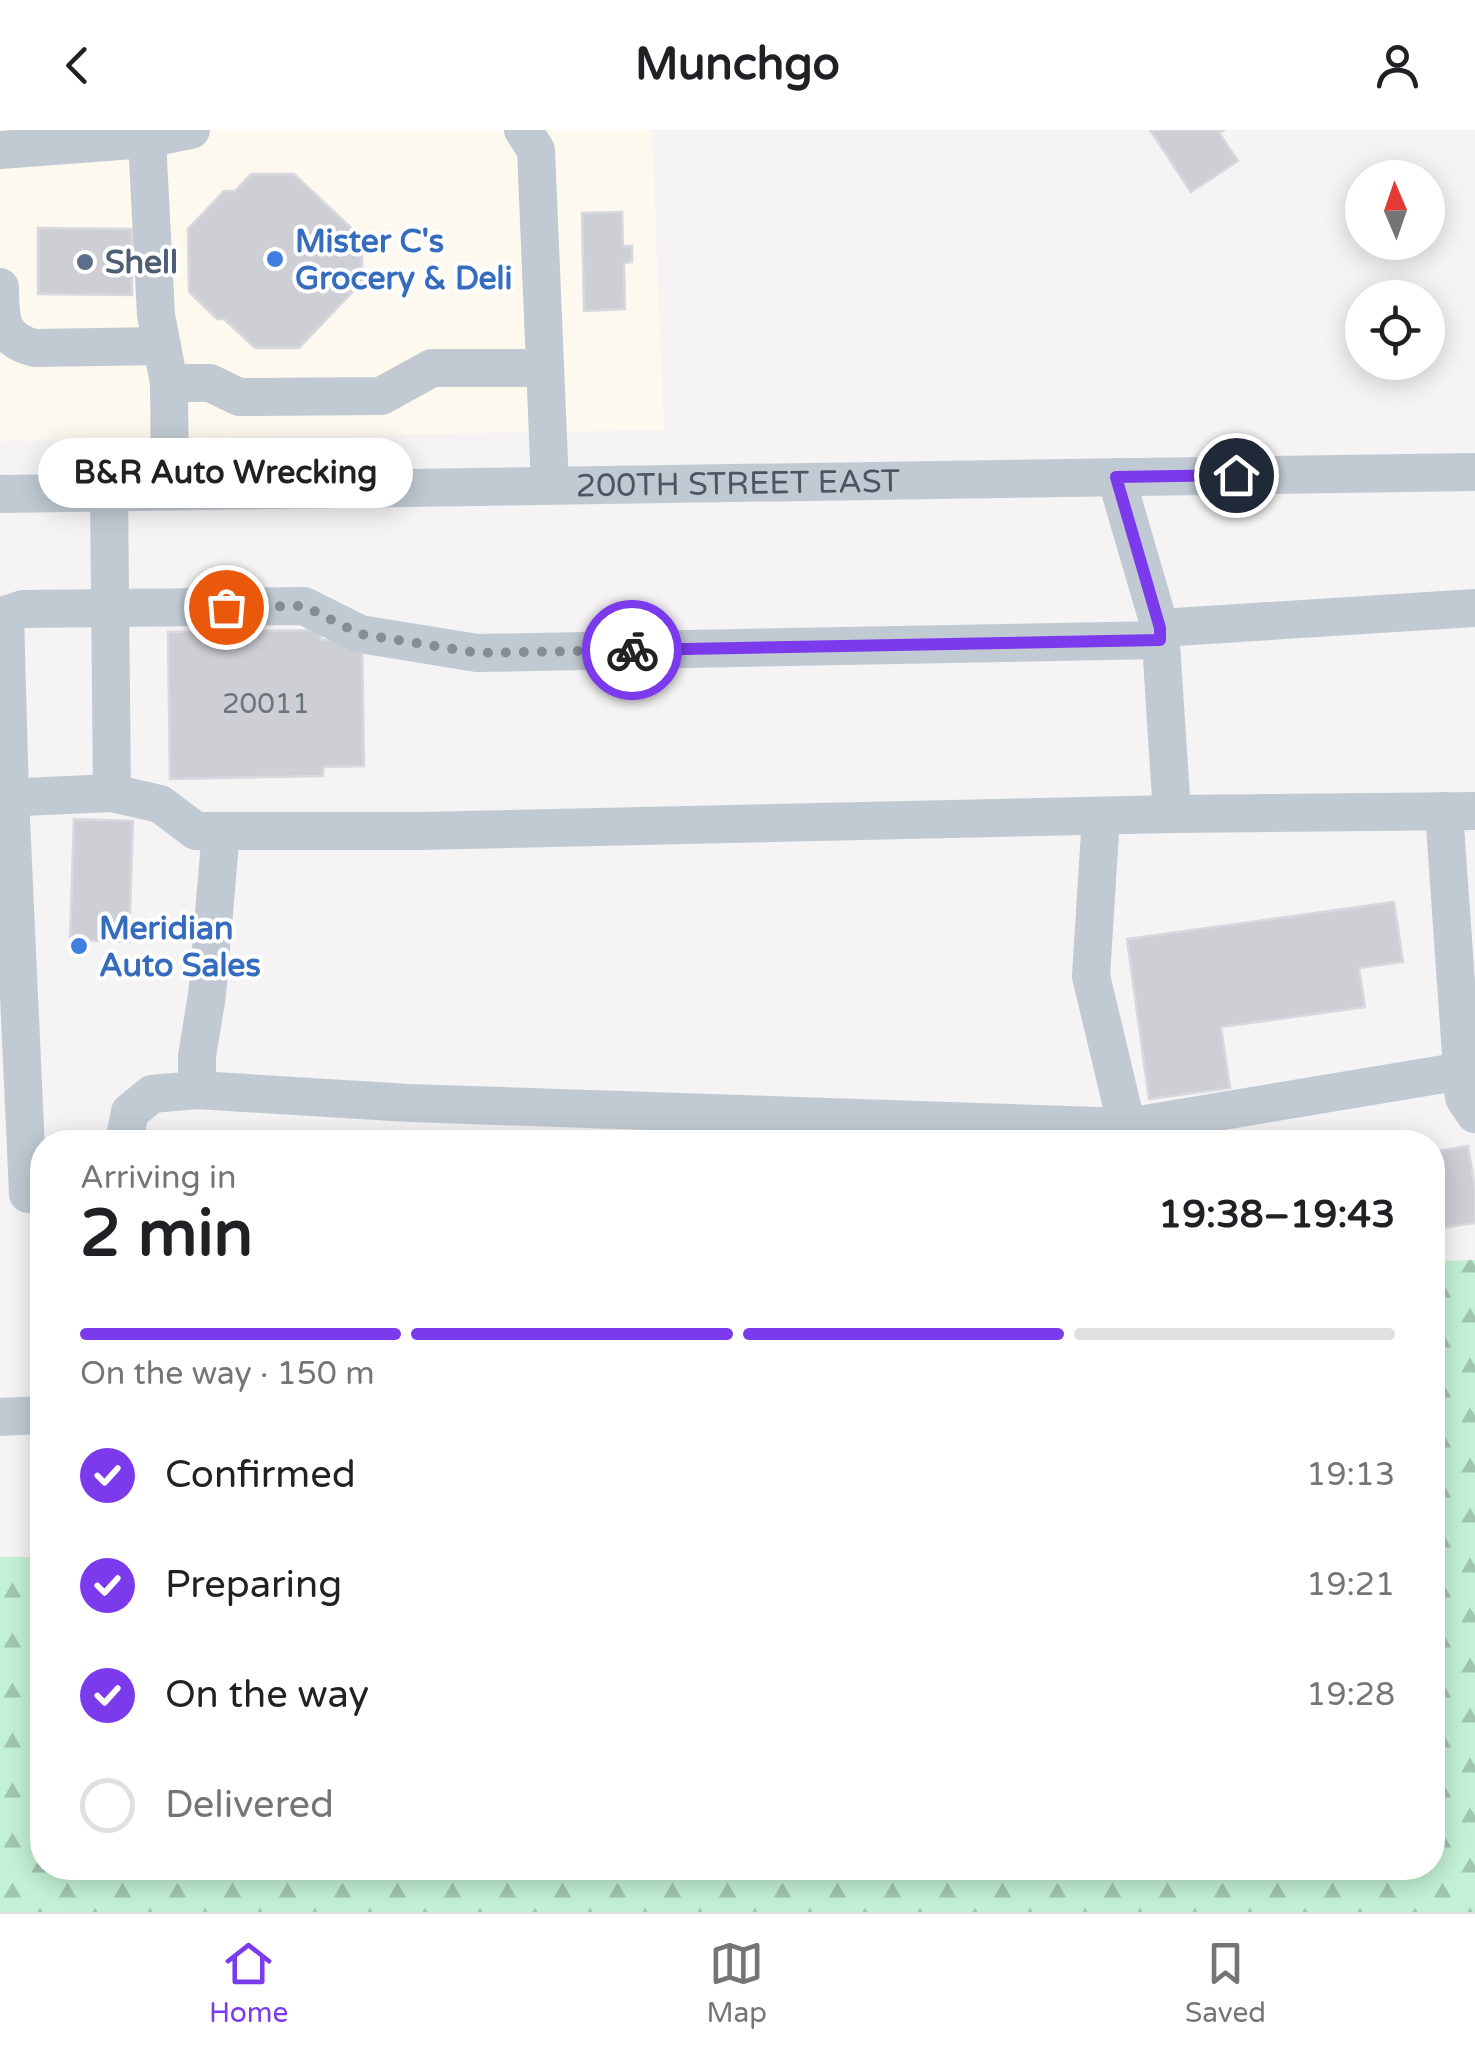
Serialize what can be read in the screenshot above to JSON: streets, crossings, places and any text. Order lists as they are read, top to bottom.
{
  "streets": {
    "street": ["200TH STREET EAST"]
  },
  "places": [
    "Mister C's Grocery & Deli",
    "Shell",
    "B&R Auto Wrecking",
    "Meridian Auto Sales"
  ],
  "house_numbers": ["20011"],
  "north": "top",
  "page": {
    "header": "Munchgo",
    "bubble": "B&R Auto Wrecking",
    "heading": ["2 min", "Arriving in", "19:38–19:43"],
    "bar": "On the way · 150 m",
    "list": [
      ["Confirmed", "19:13"],
      ["Preparing", "19:21"],
      ["On the way", "19:28"],
      "Delivered"
    ],
    "tabs": ["Home", "Map", "Saved"]
  }
}
